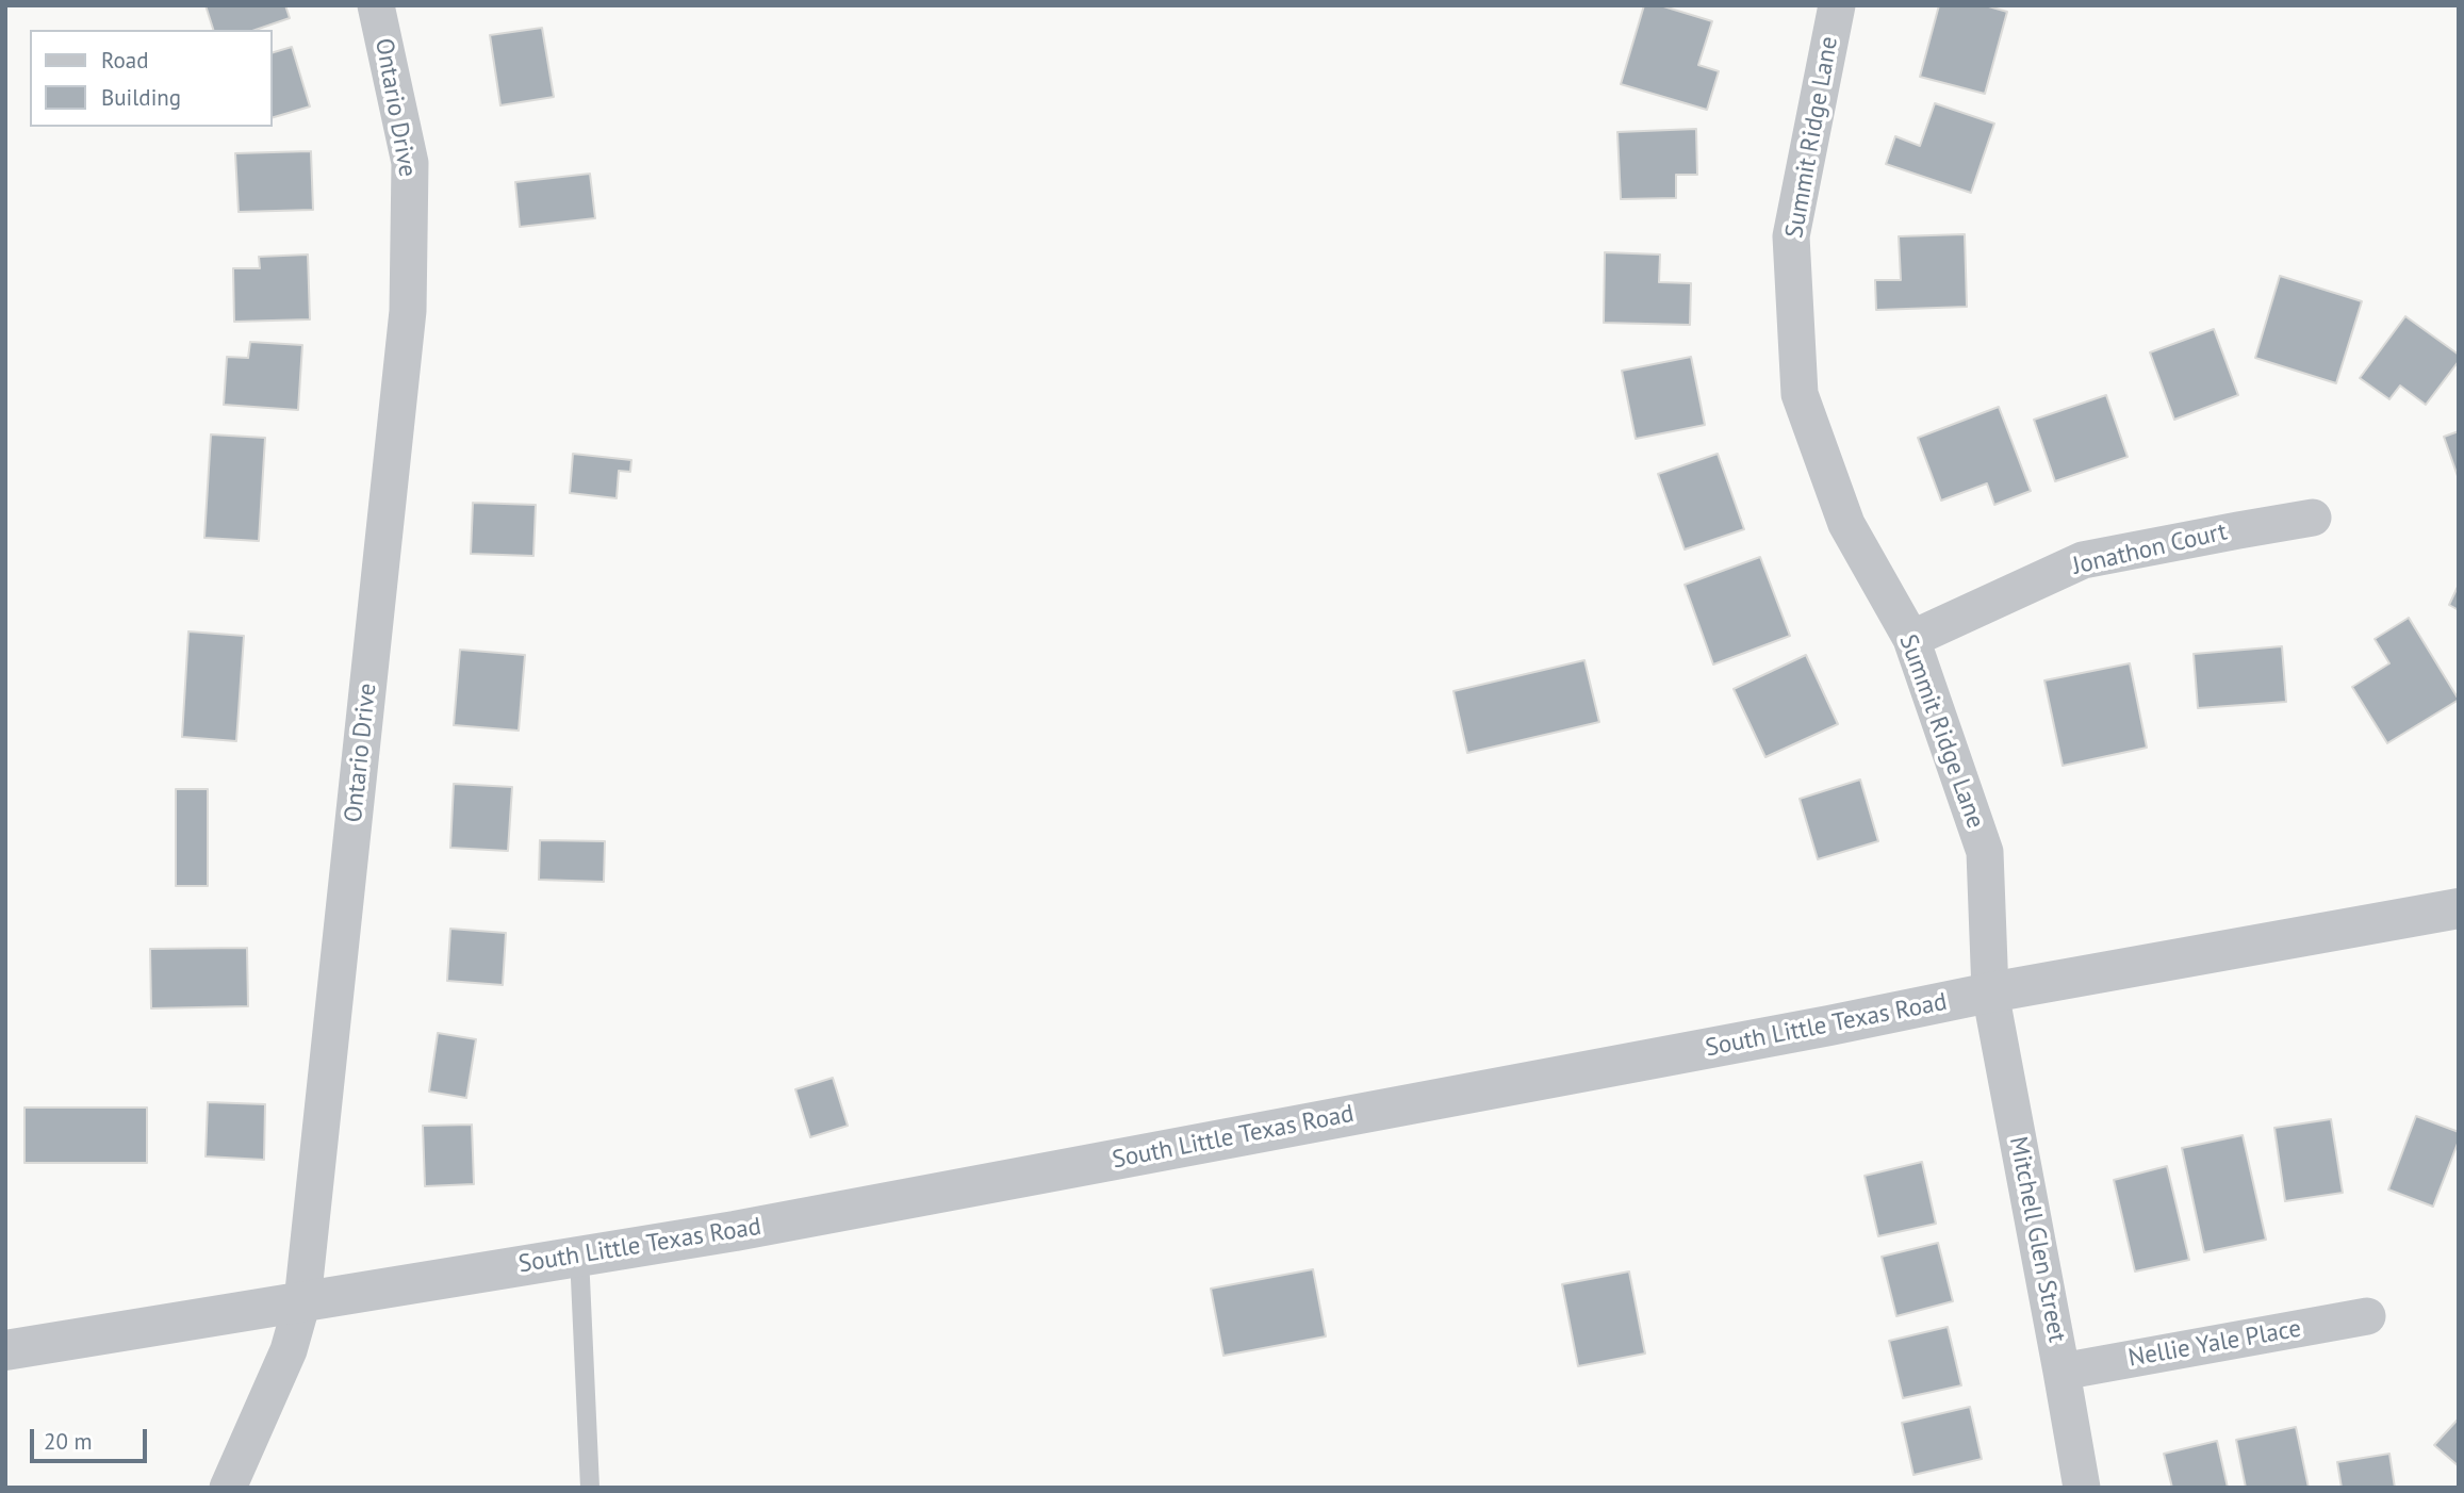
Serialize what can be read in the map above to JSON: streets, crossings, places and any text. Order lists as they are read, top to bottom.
{
  "streets": {
    "street": [
      "Ontario Drive",
      "Summit Ridge Lane",
      "Jonathon Court",
      "South Little Texas Road",
      "Mitchell Glen Street",
      "Nellie Yale Place"
    ]
  },
  "crossings": [
    ["Ontario Drive", "South Little Texas Road"],
    ["Summit Ridge Lane", "Jonathon Court"],
    ["Summit Ridge Lane", "South Little Texas Road"],
    ["Summit Ridge Lane", "Mitchell Glen Street"],
    ["South Little Texas Road", "Mitchell Glen Street"],
    ["Mitchell Glen Street", "Nellie Yale Place"]
  ],
  "legend": ["Road", "Building"],
  "scale_bar": "20 m"
}
